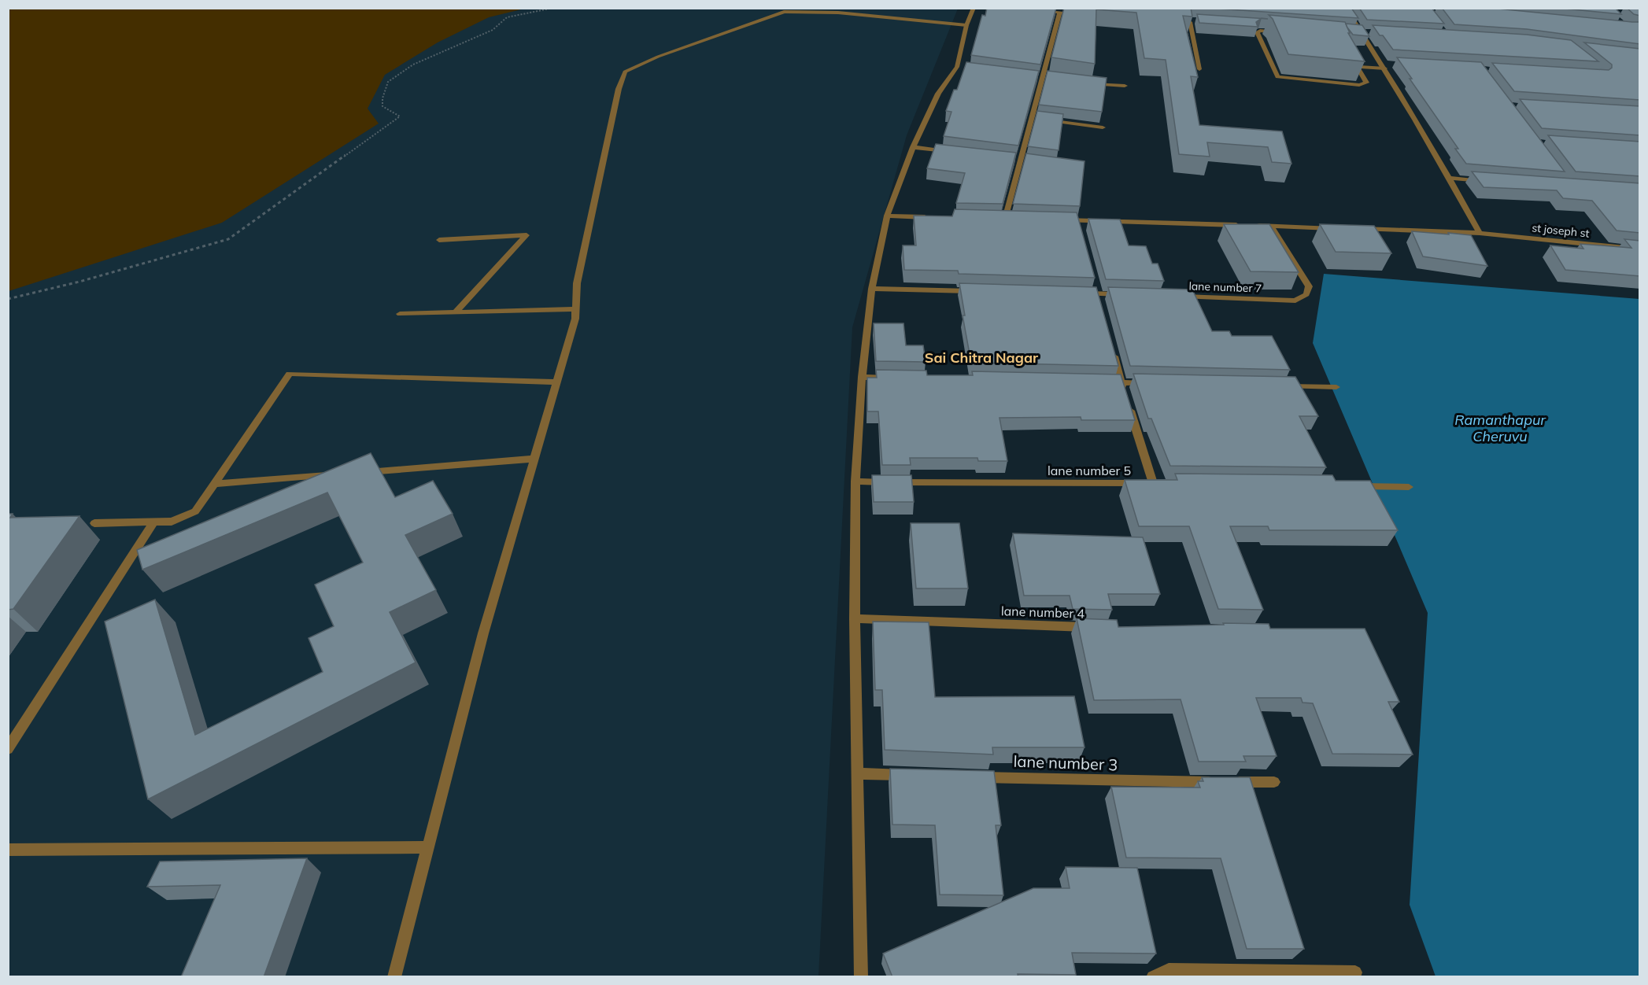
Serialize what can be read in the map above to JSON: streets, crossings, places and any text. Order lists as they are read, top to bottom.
{
  "streets": {
    "street": [
      "st joseph st",
      "lane number 7",
      "lane number 5",
      "lane number 4",
      "lane number 3"
    ]
  },
  "districts": ["Sai Chitra Nagar"],
  "water": ["Ramanthapur Cheruvu"]
}
